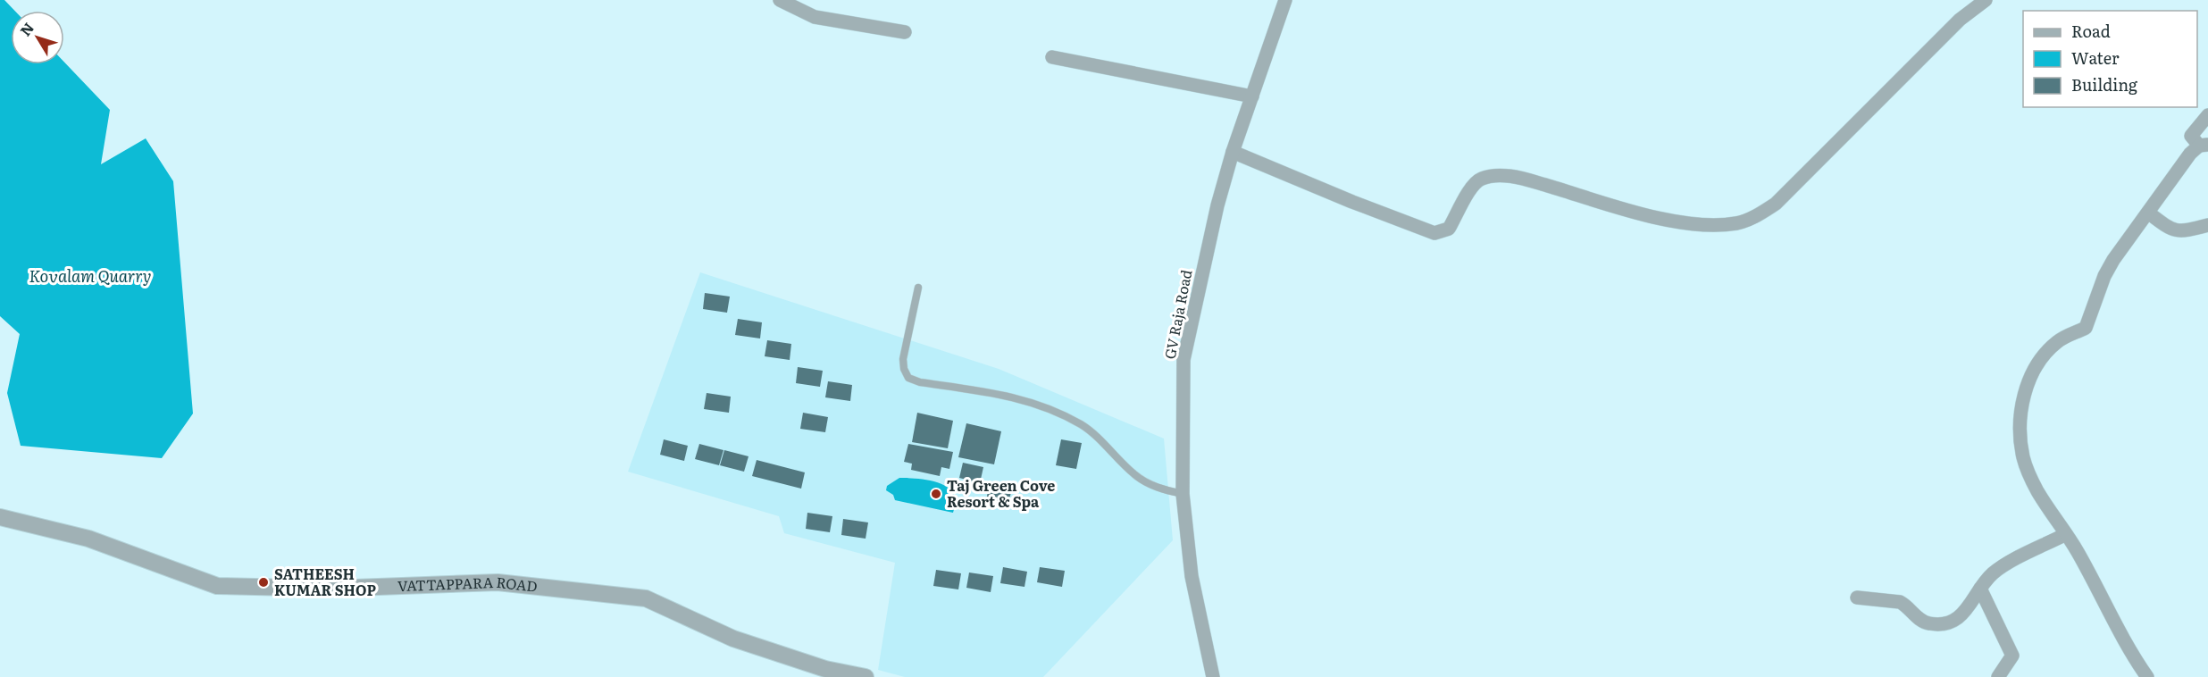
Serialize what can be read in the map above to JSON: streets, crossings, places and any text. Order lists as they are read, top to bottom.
{
  "streets": {
    "street": ["GV Raja Road", "VATTAPPARA ROAD"]
  },
  "water": ["Kovalam Quarry"],
  "places": ["Taj Green Cove Resort & Spa", "SATHEESH KUMAR SHOP"],
  "legend": ["Road", "Water", "Building"],
  "north": "top left"
}
